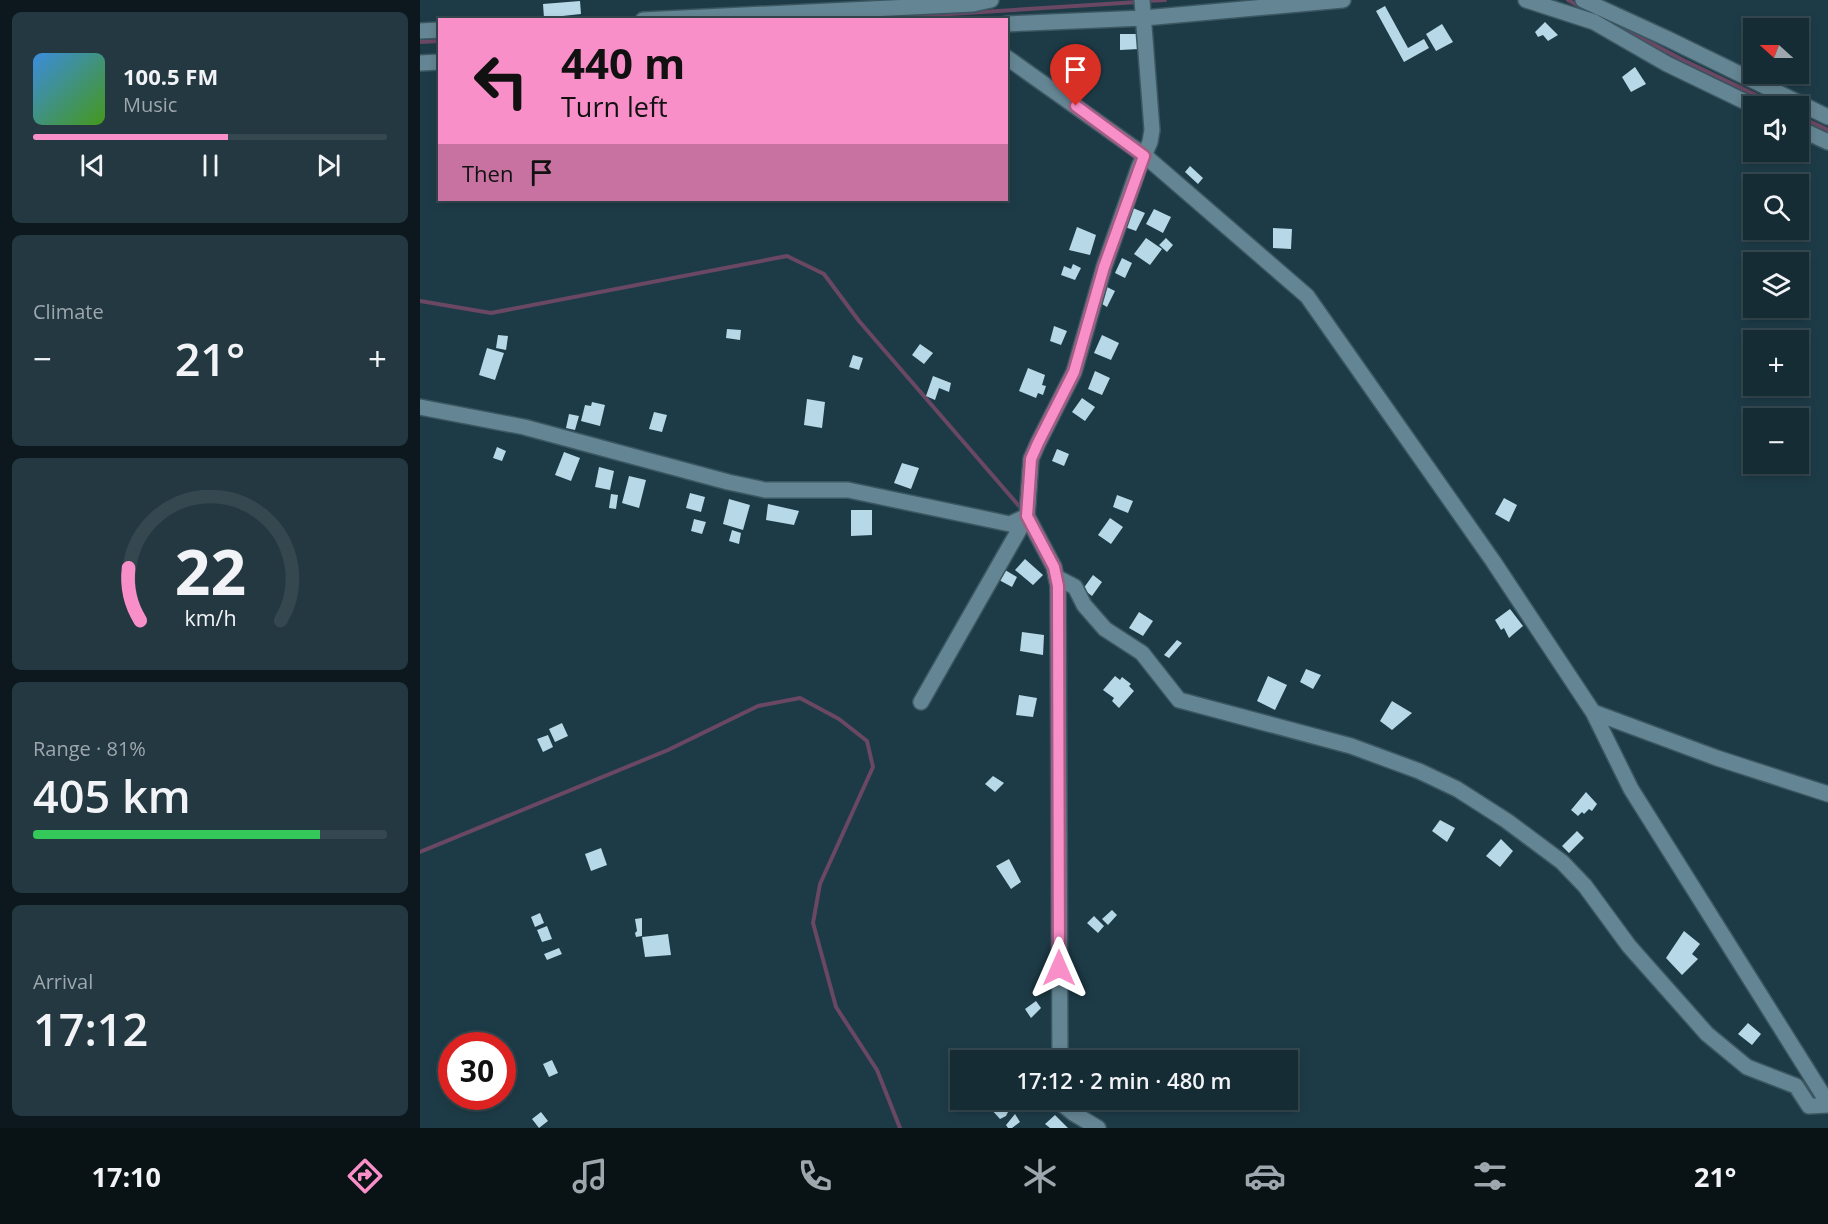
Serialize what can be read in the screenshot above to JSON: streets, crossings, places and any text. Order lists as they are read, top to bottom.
{
  "north": "left",
  "page": {
    "map_buttons": ["+", "−"],
    "turn": ["440 m", "Turn left"],
    "song": ["100.5 FM", "Music"],
    "then": "Then",
    "tile": [
      "Climate",
      ["Range · 81%", "405 km"],
      ["Arrival", "17:12"]
    ],
    "heat": ["−", "21°", "+"],
    "limit": "30",
    "trip": "17:12 · 2 min · 480 m",
    "tabs": ["17:10", "21°"],
    "gauge": ["22", "km/h"]
  }
}
